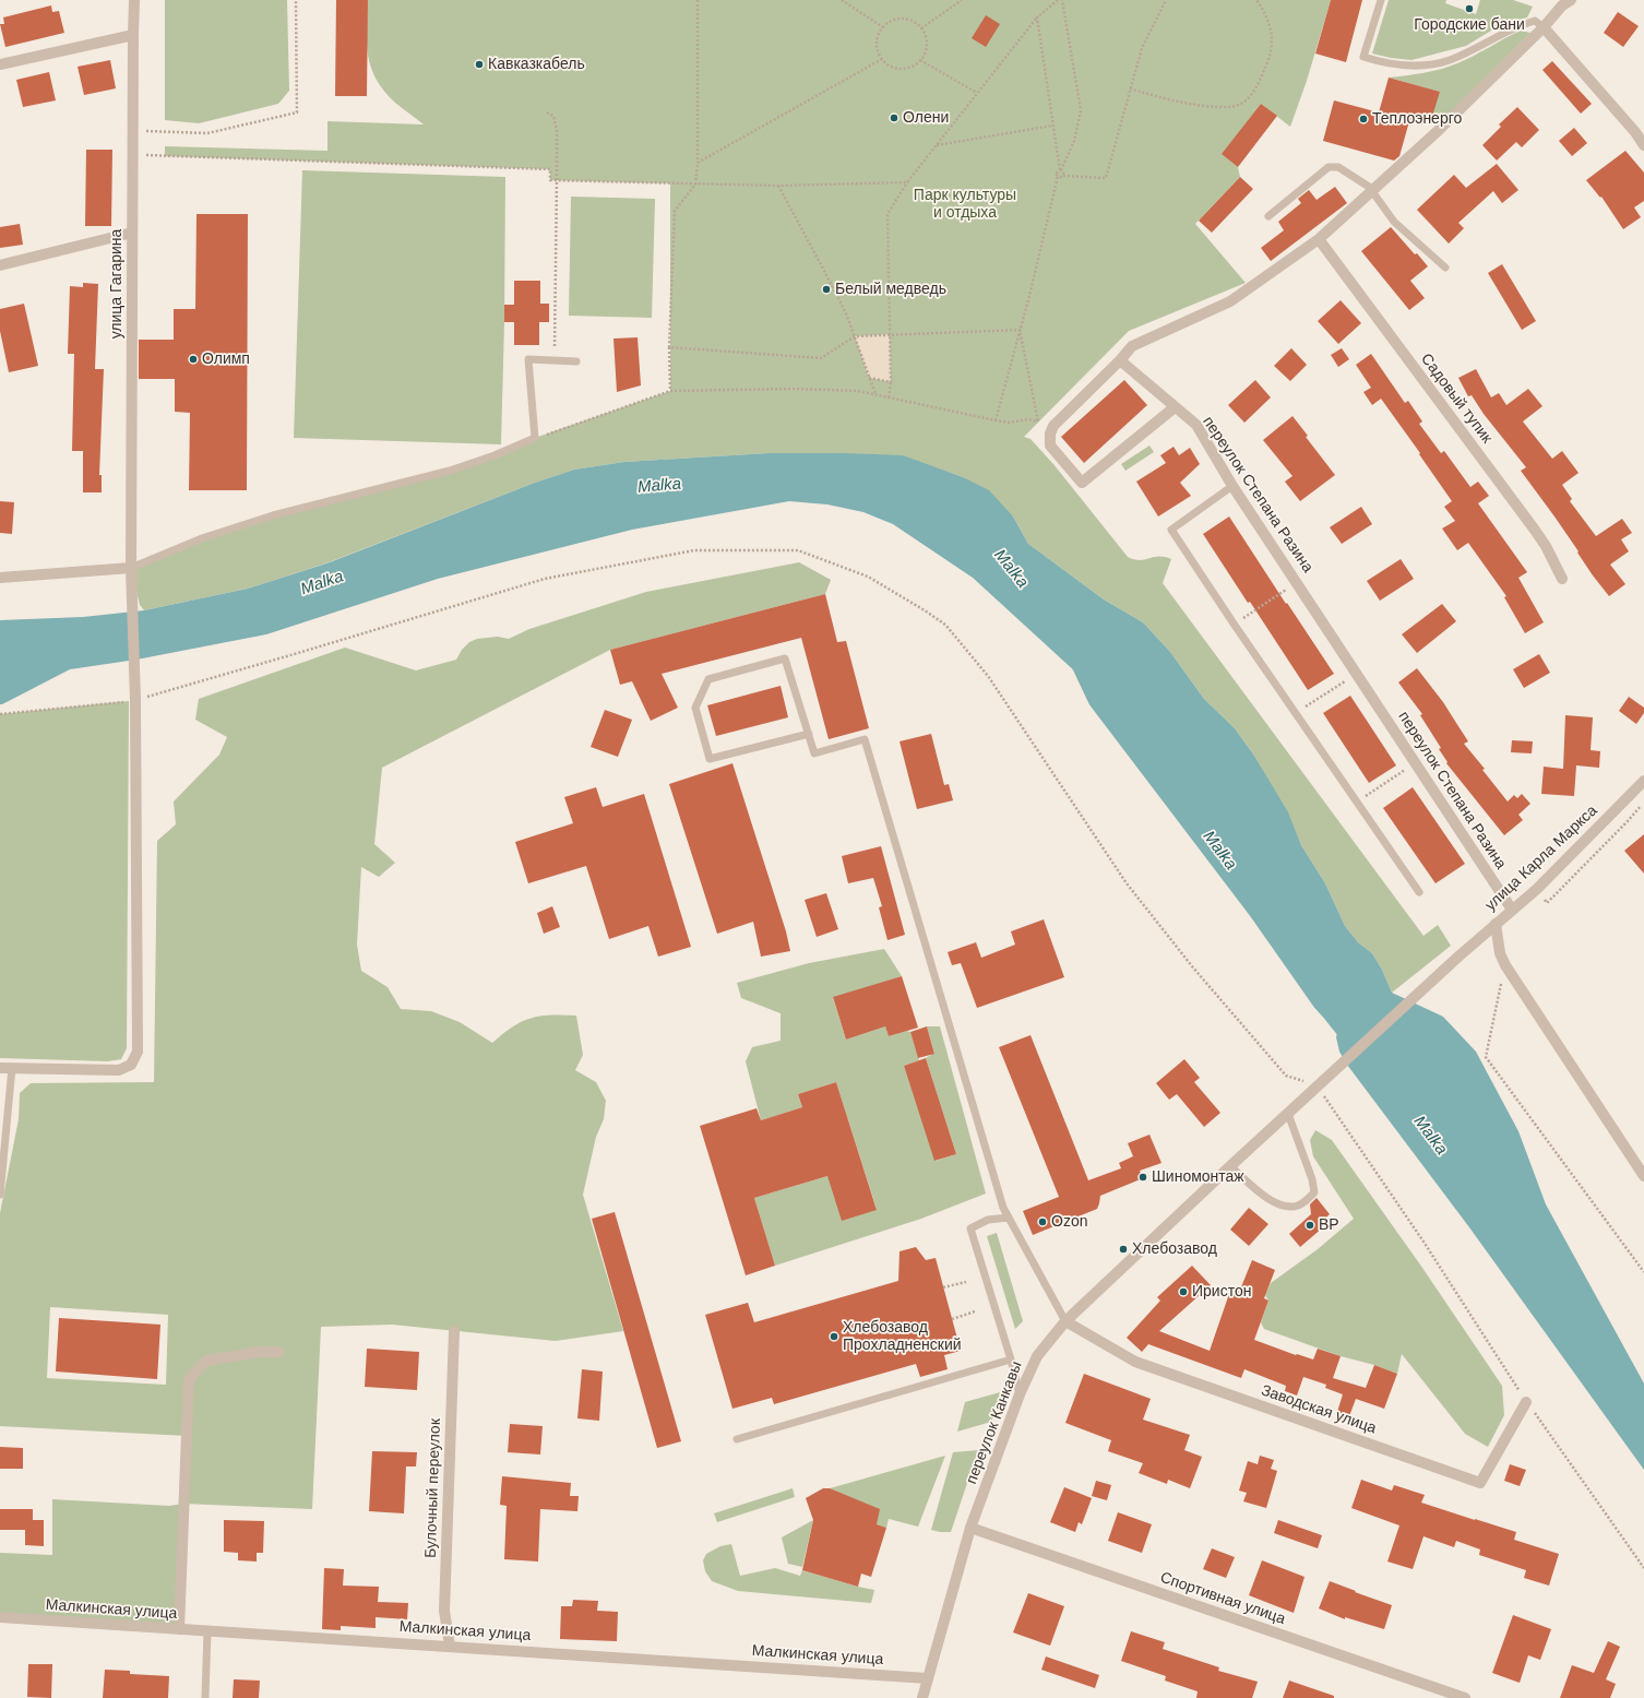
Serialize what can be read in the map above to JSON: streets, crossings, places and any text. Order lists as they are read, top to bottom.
{
  "streets": {
    "street": [
      "улица Гагарина",
      "Садовый тупик",
      "переулок Степана Разина",
      "улица Карла Маркса",
      "Заводская улица",
      "переулок Канкавы",
      "Булочный переулок",
      "Спортивная улица",
      "Малкинская улица"
    ]
  },
  "crossings": [
    ["переулок Степана Разина", "улица Карла Маркса"],
    ["улица Карла Маркса", "переулок Канкавы"],
    ["Заводская улица", "переулок Канкавы"],
    ["переулок Канкавы", "Спортивная улица"],
    ["переулок Канкавы", "Малкинская улица"],
    ["Булочный переулок", "Малкинская улица"]
  ],
  "water": ["Malka"],
  "parks": ["Парк культуры и отдыха"],
  "places": [
    "Городские бани",
    "Кавказкабель",
    "Олени",
    "Теплоэнерго",
    "Белый медведь",
    "Олимп",
    "Шиномонтаж",
    "Ozon",
    "BP",
    "Хлебозавод",
    "Иристон",
    "Хлебозавод Прохладненский"
  ]
}
